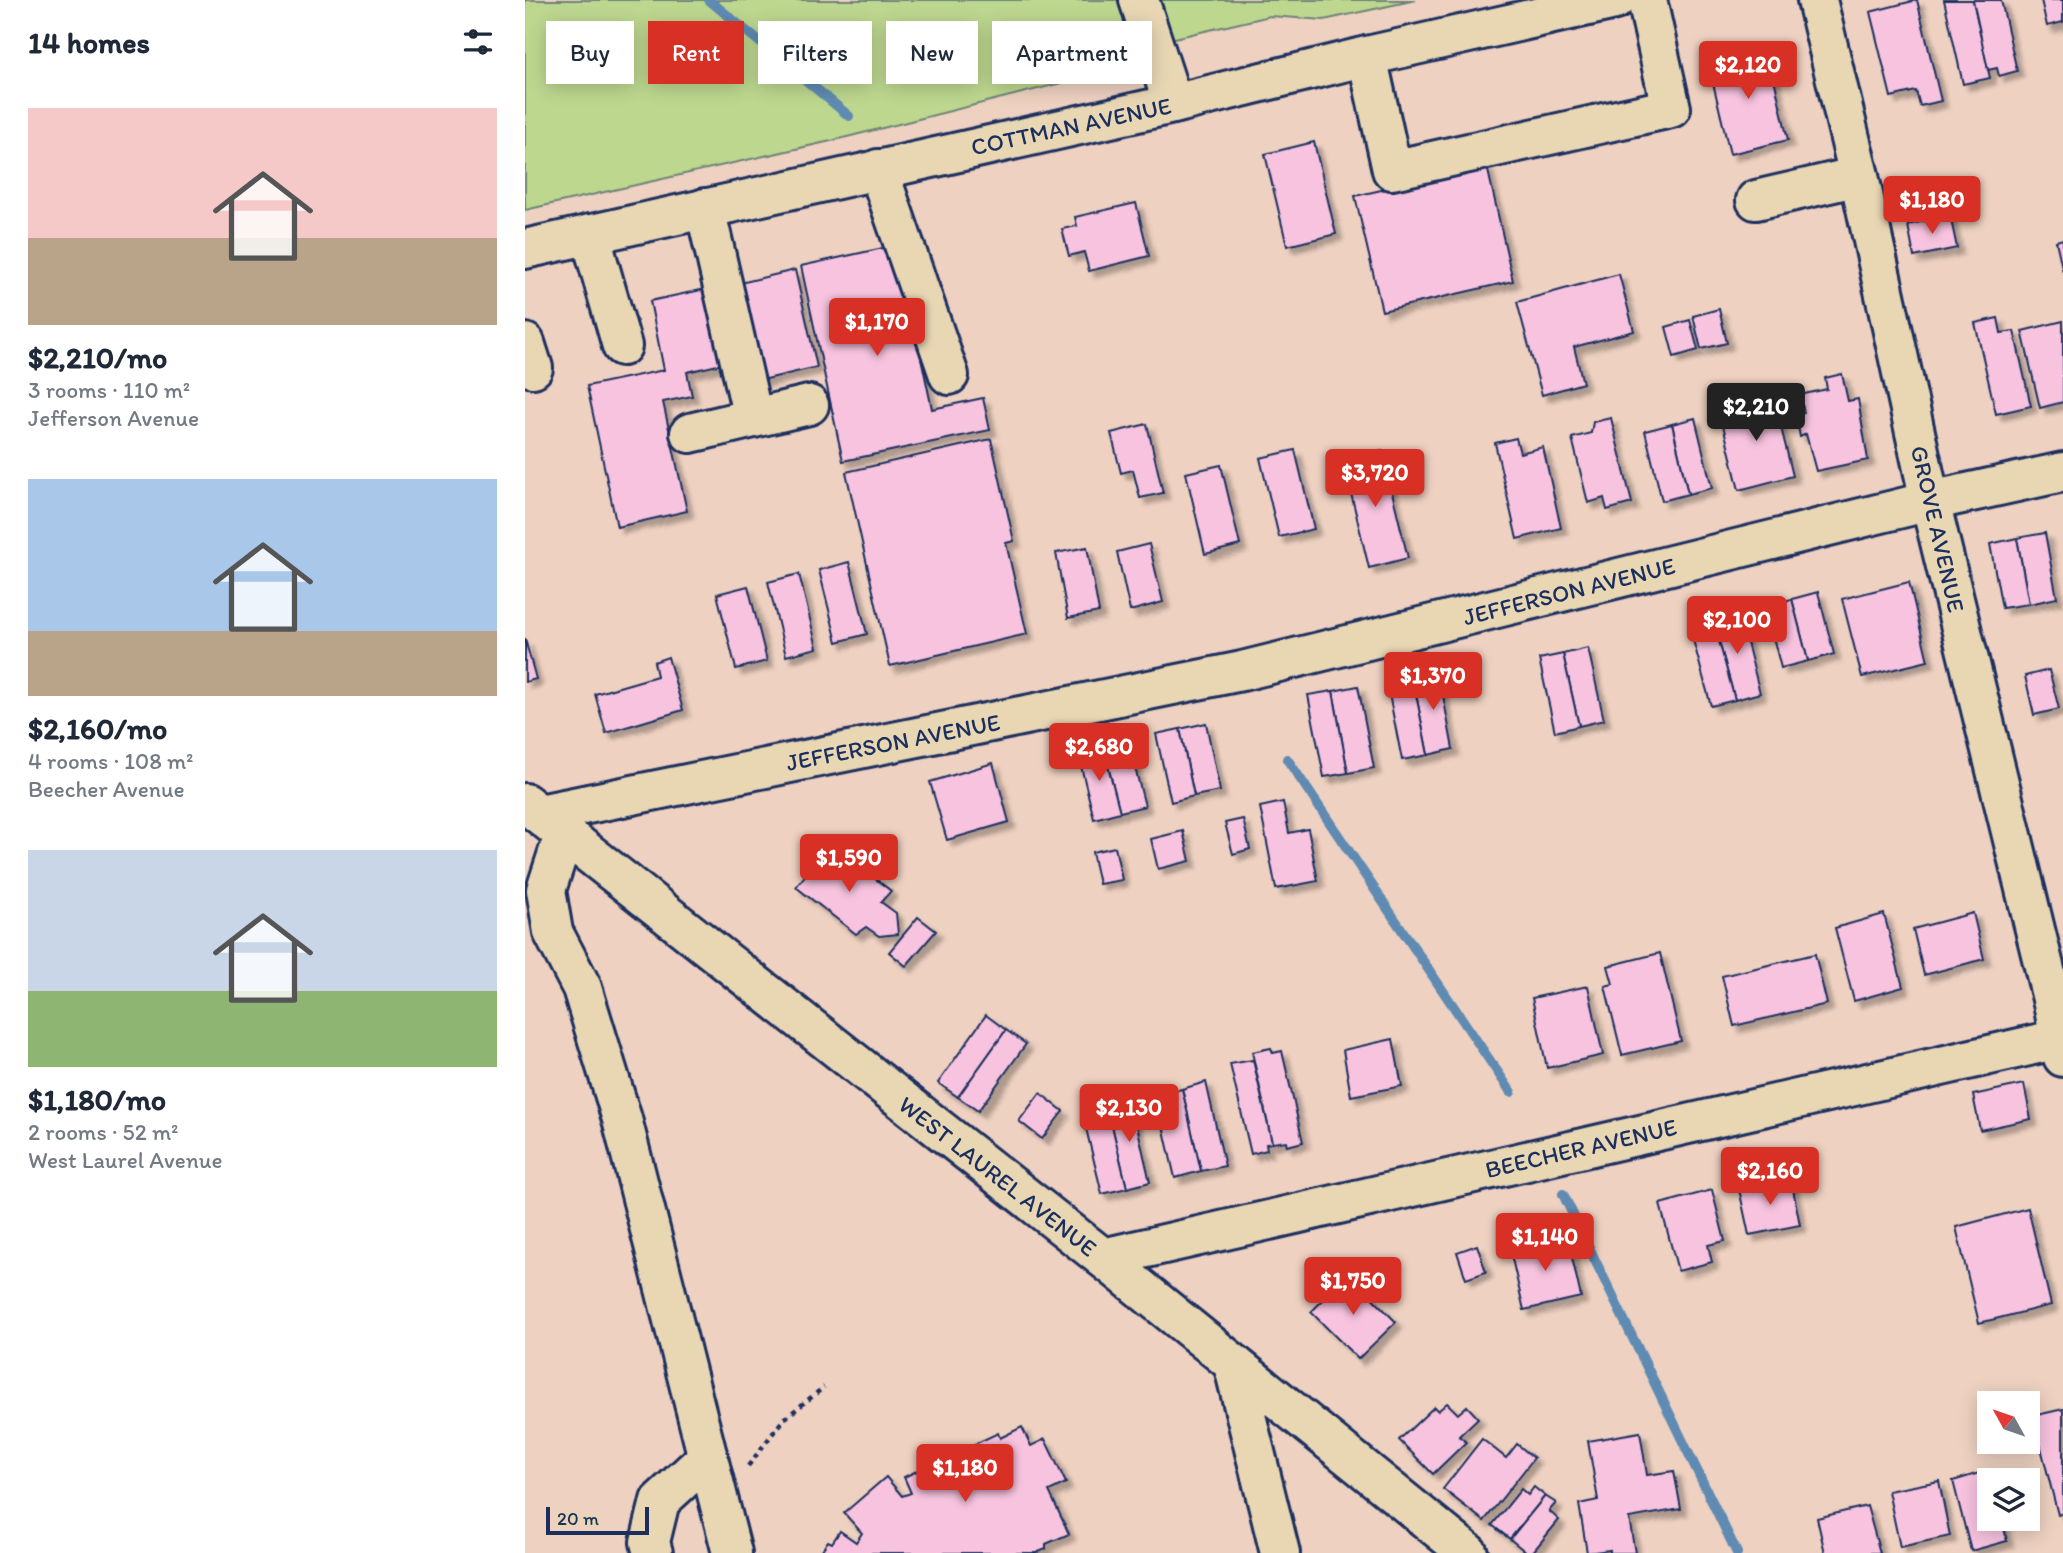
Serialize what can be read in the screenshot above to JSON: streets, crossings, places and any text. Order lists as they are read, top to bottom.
{
  "streets": {
    "street": [
      "COTTMAN AVENUE",
      "GROVE AVENUE",
      "JEFFERSON AVENUE",
      "BEECHER AVENUE",
      "WEST LAUREL AVENUE"
    ]
  },
  "crossings": [
    ["GROVE AVENUE", "JEFFERSON AVENUE"],
    ["GROVE AVENUE", "BEECHER AVENUE"],
    ["JEFFERSON AVENUE", "WEST LAUREL AVENUE"],
    ["BEECHER AVENUE", "WEST LAUREL AVENUE"]
  ],
  "scale_bar": "20 m",
  "north": "top left",
  "page": {
    "heading": "14 homes",
    "chip": [
      "Buy",
      "Rent",
      "Filters",
      "New",
      "Apartment"
    ],
    "price": [
      "$2,120",
      "$1,180",
      "$1,170",
      "$2,210",
      "$3,720",
      "$2,100",
      "$1,370",
      "$2,680",
      "$1,590",
      "$2,130",
      "$2,160",
      "$1,140",
      "$1,750",
      "$1,180"
    ],
    "list": [
      {
        "name": "$2,210/mo",
        "note": "3 rooms · 110 m² · Jefferson Avenue"
      },
      {
        "name": "$2,160/mo",
        "note": "4 rooms · 108 m² · Beecher Avenue"
      },
      {
        "name": "$1,180/mo",
        "note": "2 rooms · 52 m² · West Laurel Avenue"
      }
    ],
    "scale": "20 m"
  }
}
